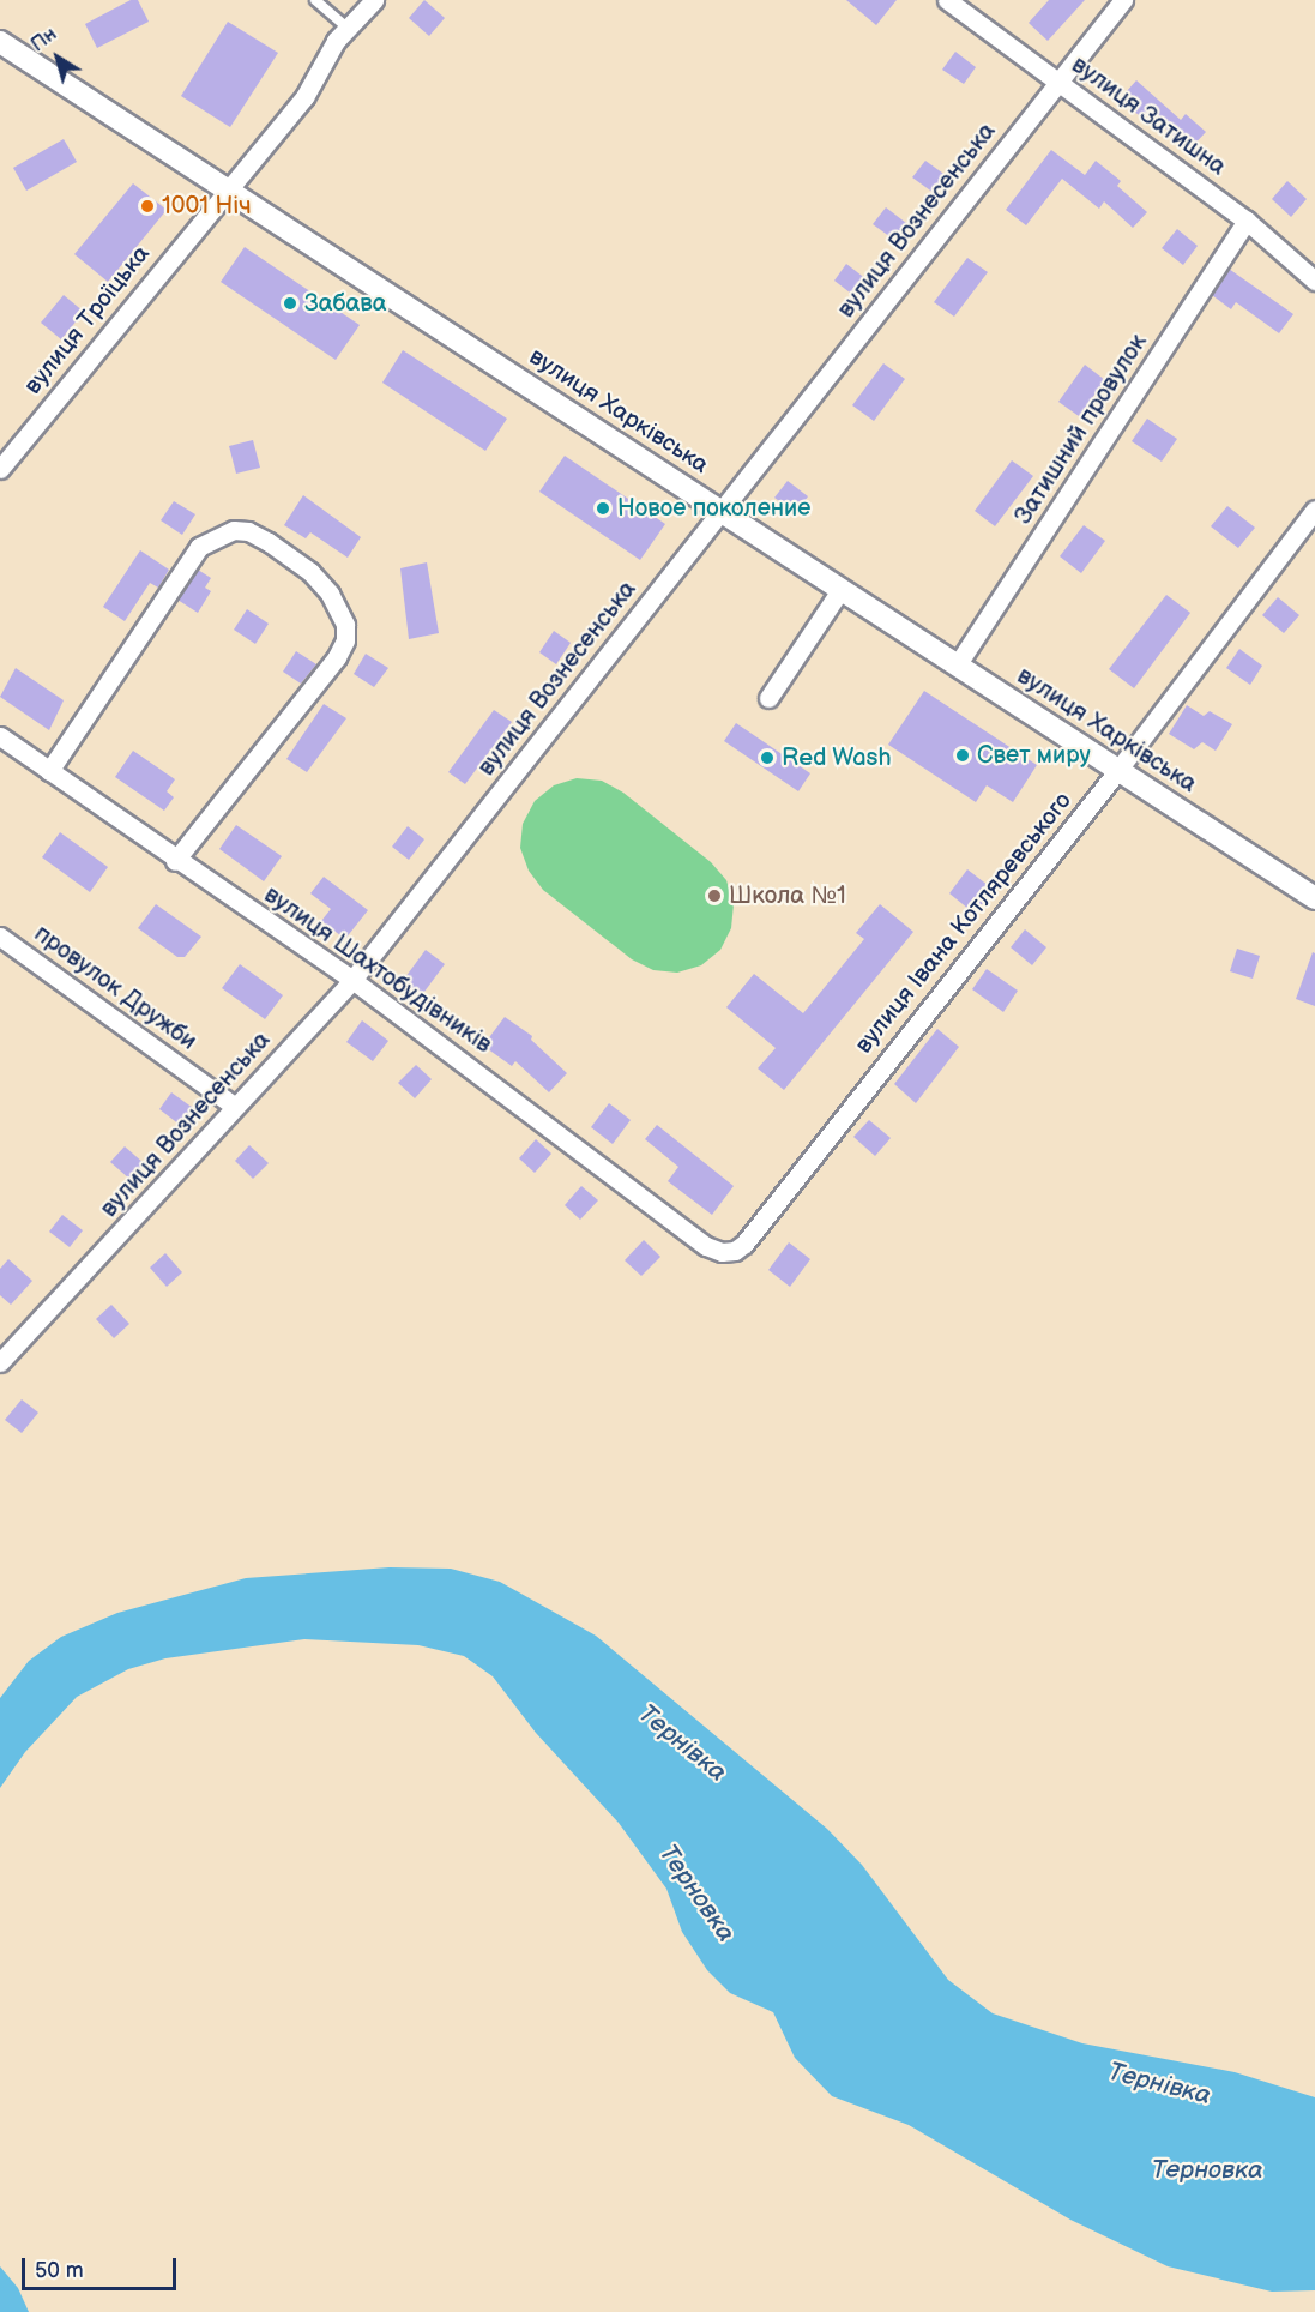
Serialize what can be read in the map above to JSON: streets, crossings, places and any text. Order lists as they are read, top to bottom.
{
  "streets": {
    "street": [
      "вулиця Затишна",
      "вулиця Вознесенська",
      "вулиця Троїцька",
      "вулиця Харківська",
      "Затишний провулок",
      "вулиця Івана Котляревського",
      "вулиця Шахтобудівників",
      "провулок Дружби"
    ]
  },
  "crossings": [
    ["вулиця Затишна", "вулиця Вознесенська"],
    ["вулиця Затишна", "Затишний провулок"],
    ["вулиця Вознесенська", "вулиця Харківська"],
    ["вулиця Вознесенська", "вулиця Шахтобудівників"],
    ["вулиця Вознесенська", "провулок Дружби"],
    ["вулиця Троїцька", "вулиця Харківська"],
    ["вулиця Харківська", "Затишний провулок"],
    ["вулиця Харківська", "вулиця Івана Котляревського"],
    ["вулиця Івана Котляревського", "вулиця Шахтобудівників"]
  ],
  "water": ["Тернівка", "Терновка"],
  "places": [
    "1001 Ніч",
    "Забава",
    "Новое поколение",
    "Свет миру",
    "Red Wash",
    "Школа №1"
  ],
  "scale_bar": "50 m",
  "north": "top left"
}
